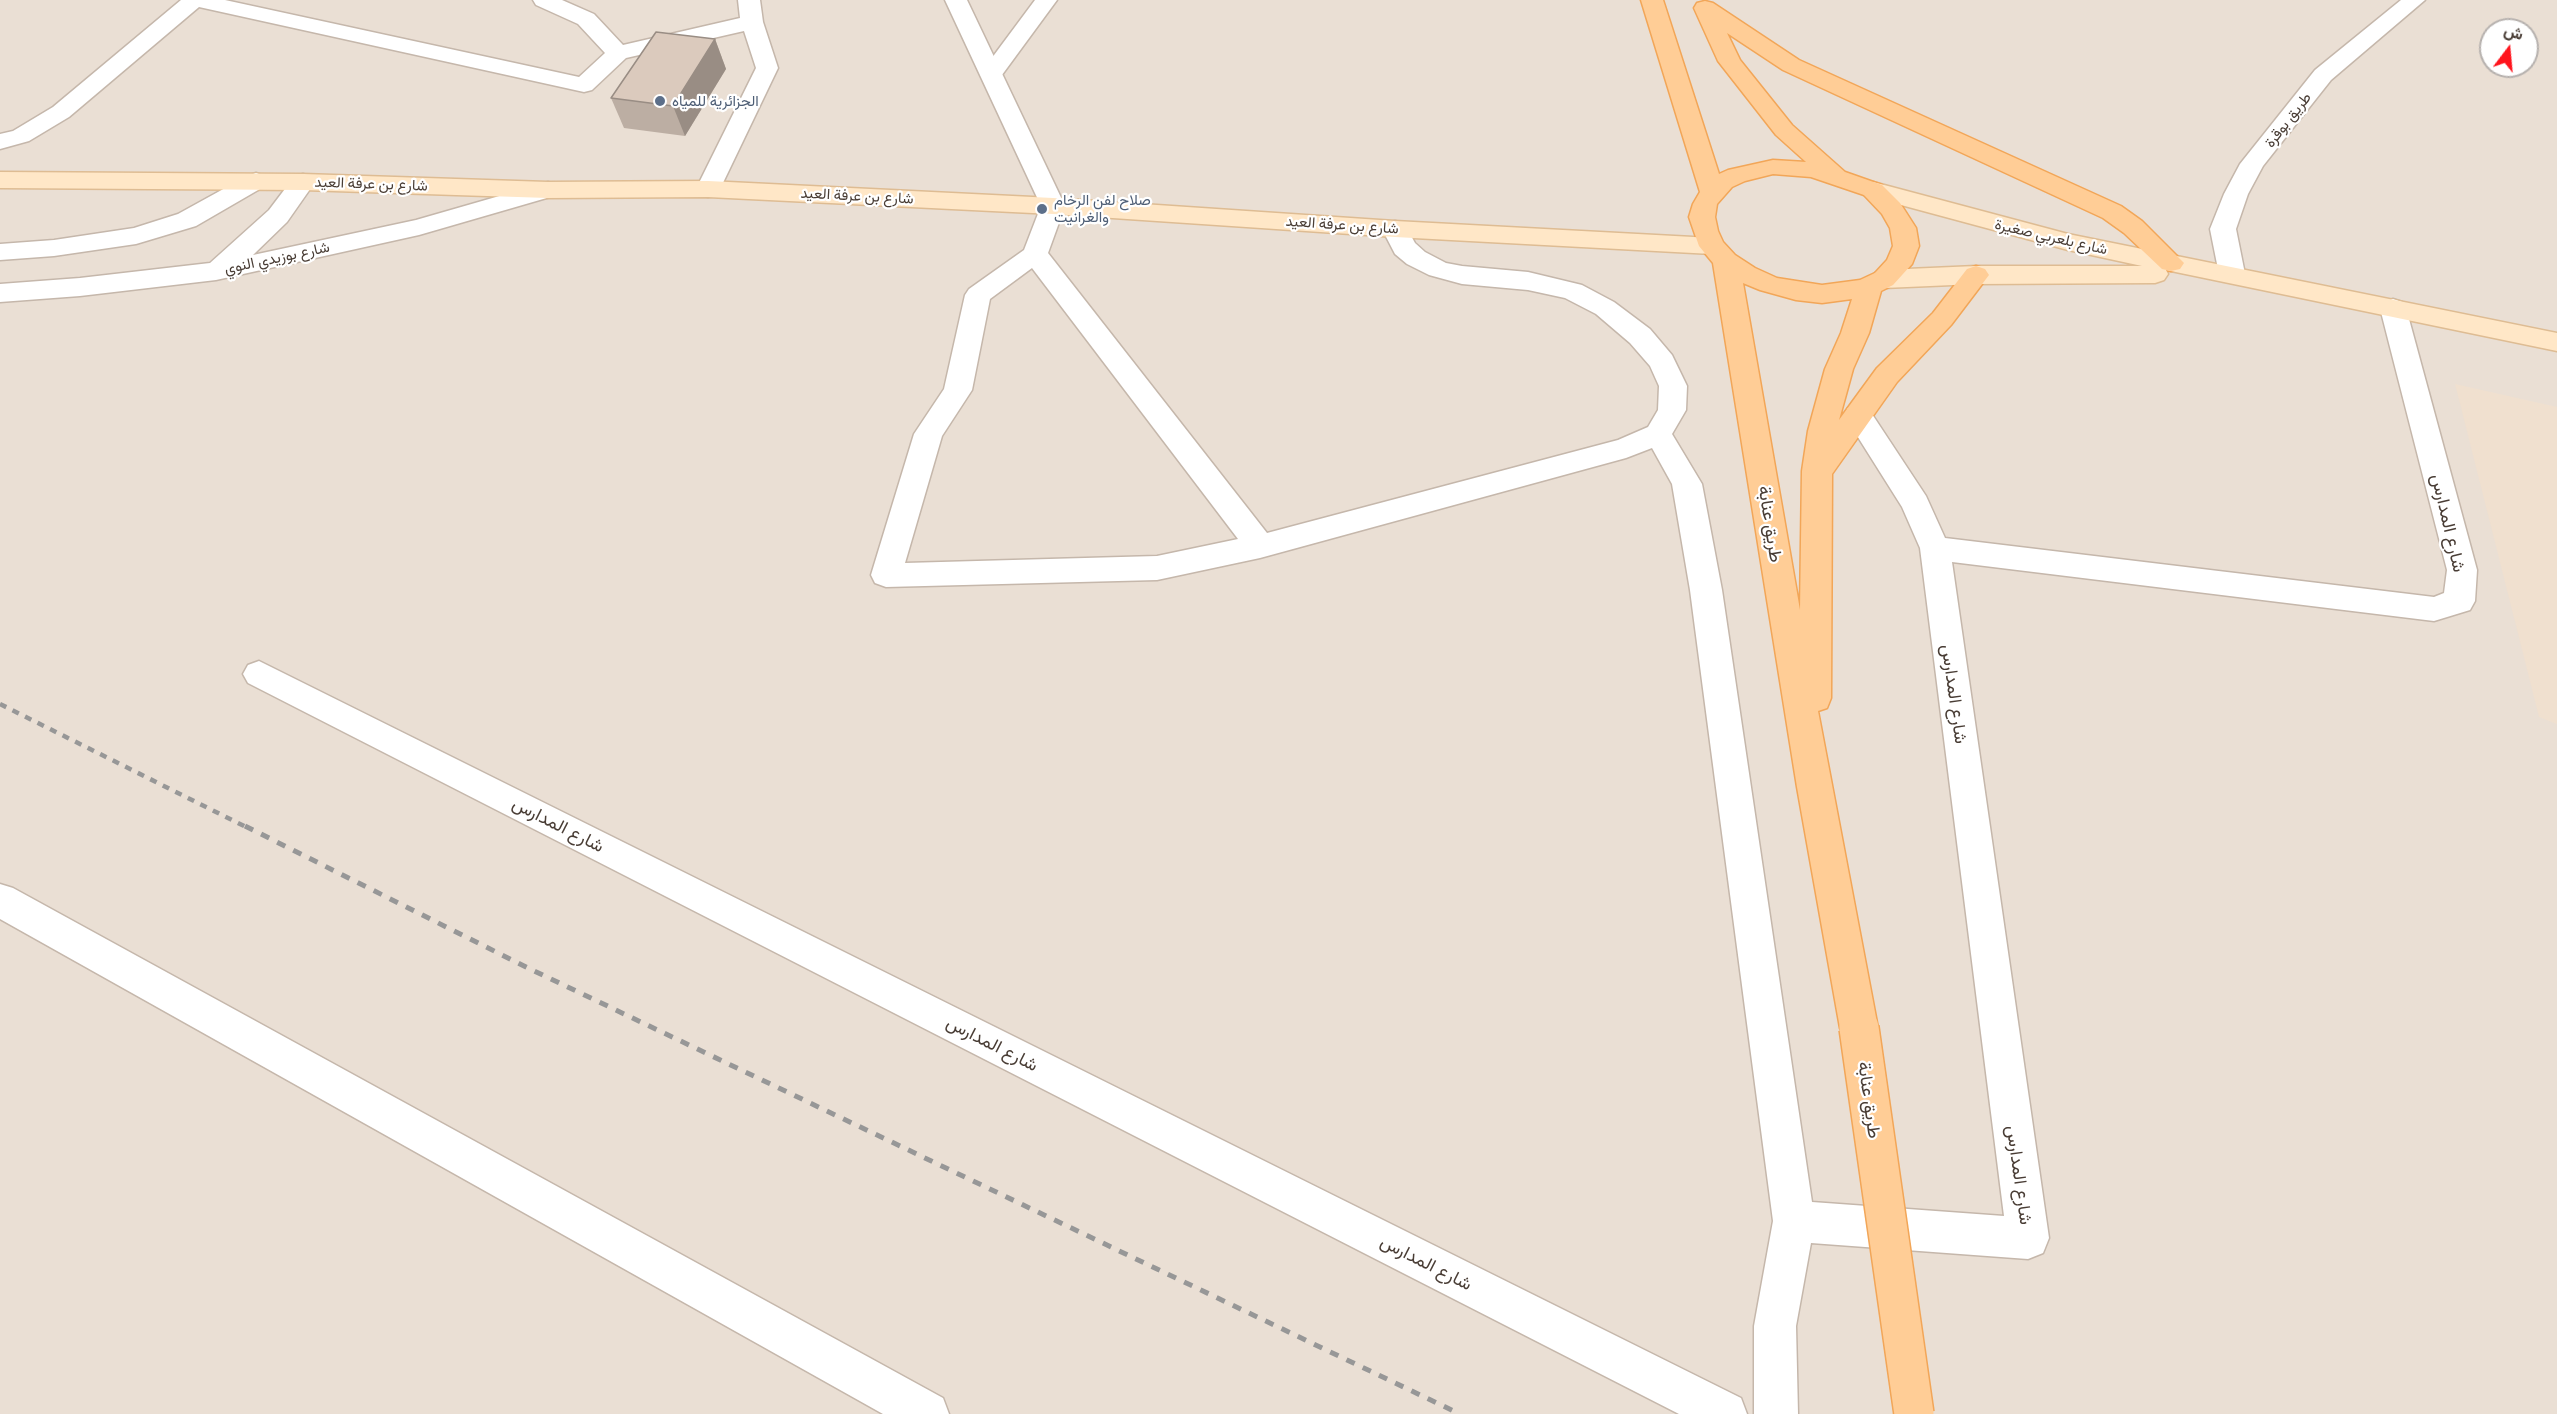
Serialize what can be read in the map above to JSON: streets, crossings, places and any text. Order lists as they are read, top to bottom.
{
  "streets": {
    "main road": ["شارع بن عرفة العيد", "شارع بلعربي صغيرة", "طريق عنابة"],
    "street": ["طريق بوقرة", "شارع بوزيدي النوي", "شارع المدارس"]
  },
  "crossings": [
    ["طريق بوقرة", "شارع بلعربي صغيرة"],
    ["شارع بن عرفة العيد", "شارع بلعربي صغيرة"],
    ["شارع بن عرفة العيد", "شارع بوزيدي النوي"],
    ["شارع بن عرفة العيد", "طريق عنابة"],
    ["شارع بلعربي صغيرة", "شارع المدارس"],
    ["شارع بلعربي صغيرة", "طريق عنابة"]
  ],
  "places": ["الجزائرية للمياه", "صلاح لفن الرخام والغرانيت"],
  "north": "top"
}
